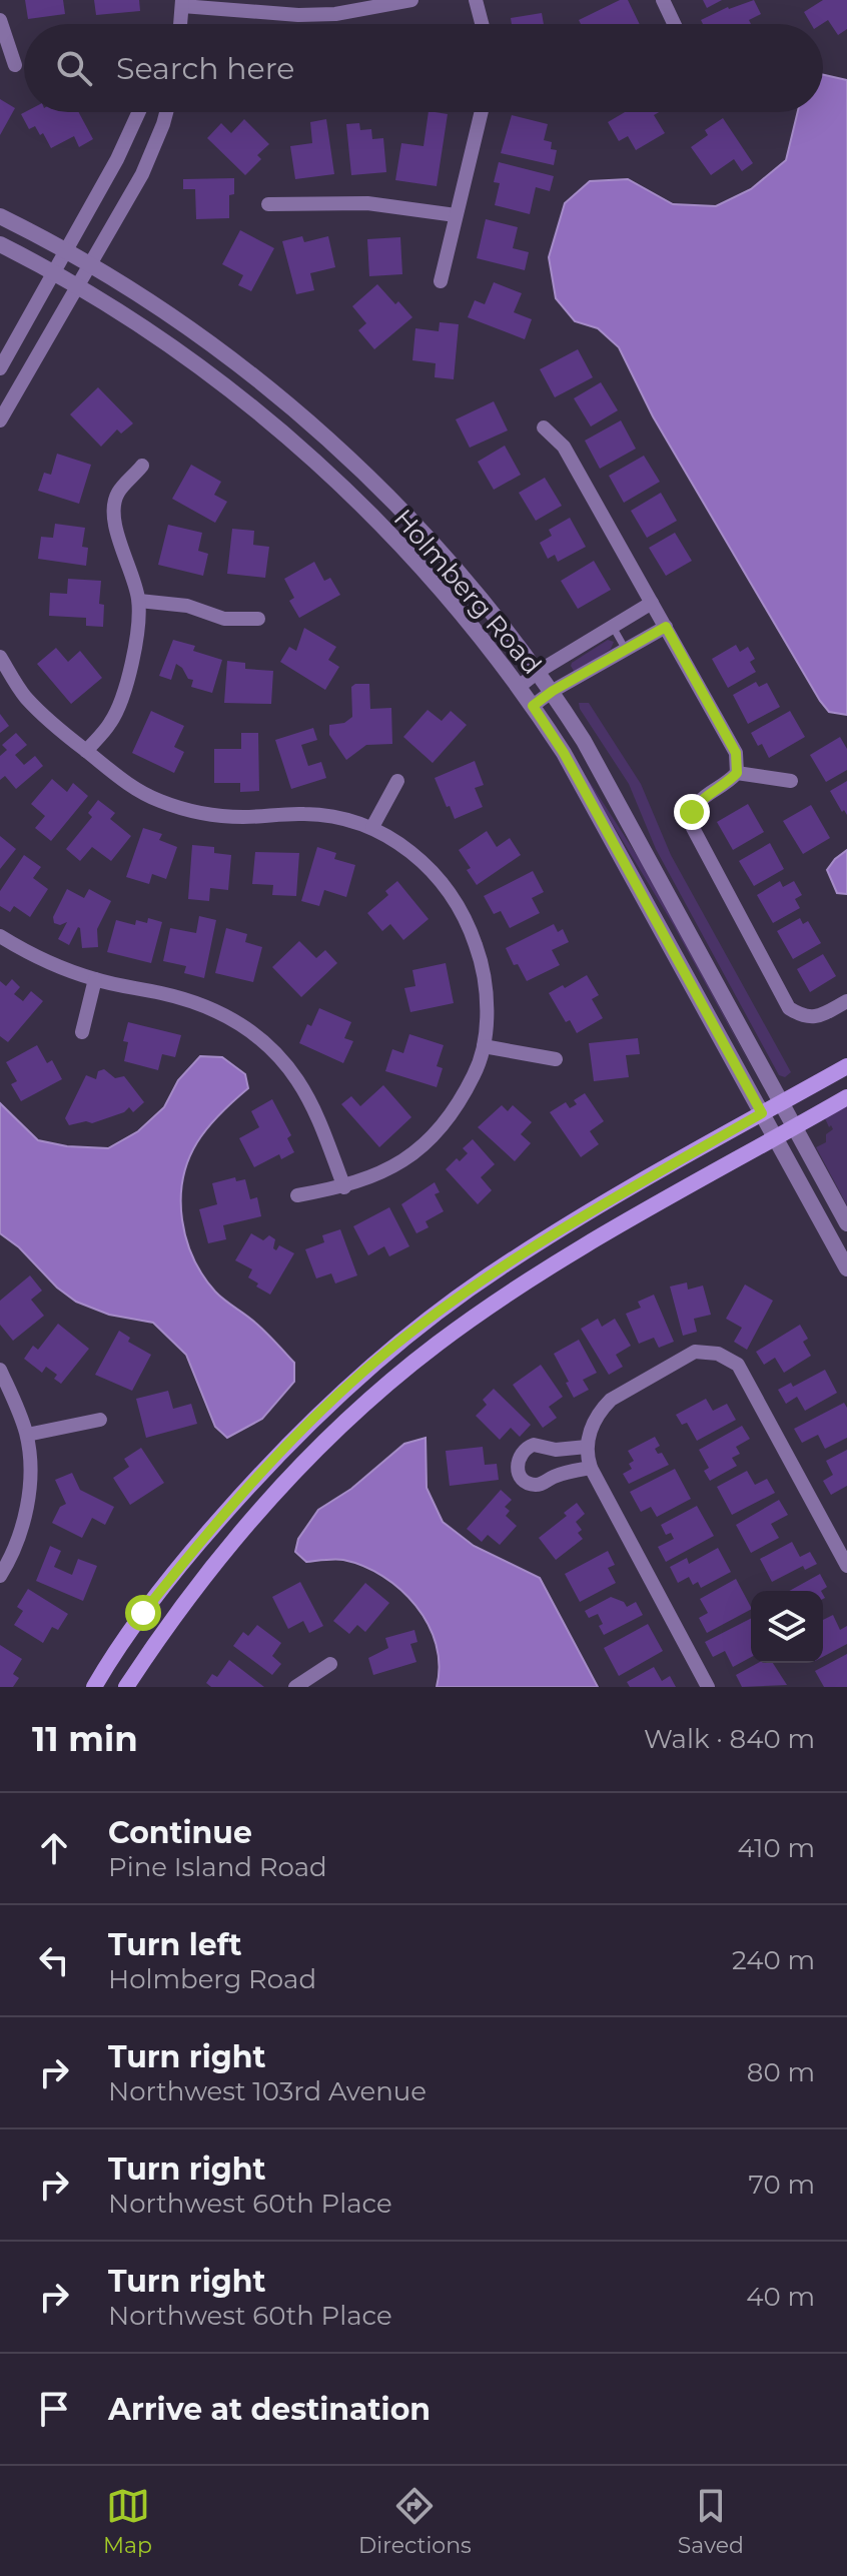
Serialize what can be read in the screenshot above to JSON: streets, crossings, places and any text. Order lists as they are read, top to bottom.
{
  "streets": {
    "street": ["Holmberg Road"]
  },
  "page": {
    "search": "Search here",
    "heading": ["11 min", "Walk · 840 m"],
    "list": [
      ["Continue", "Pine Island Road", "410 m"],
      ["Turn left", "Holmberg Road", "240 m"],
      ["Turn right", "Northwest 103rd Avenue", "80 m"],
      ["Turn right", "Northwest 60th Place", "70 m"],
      ["Turn right", "Northwest 60th Place", "40 m"],
      "Arrive at destination"
    ],
    "nav": ["Map", "Directions", "Saved"]
  }
}
